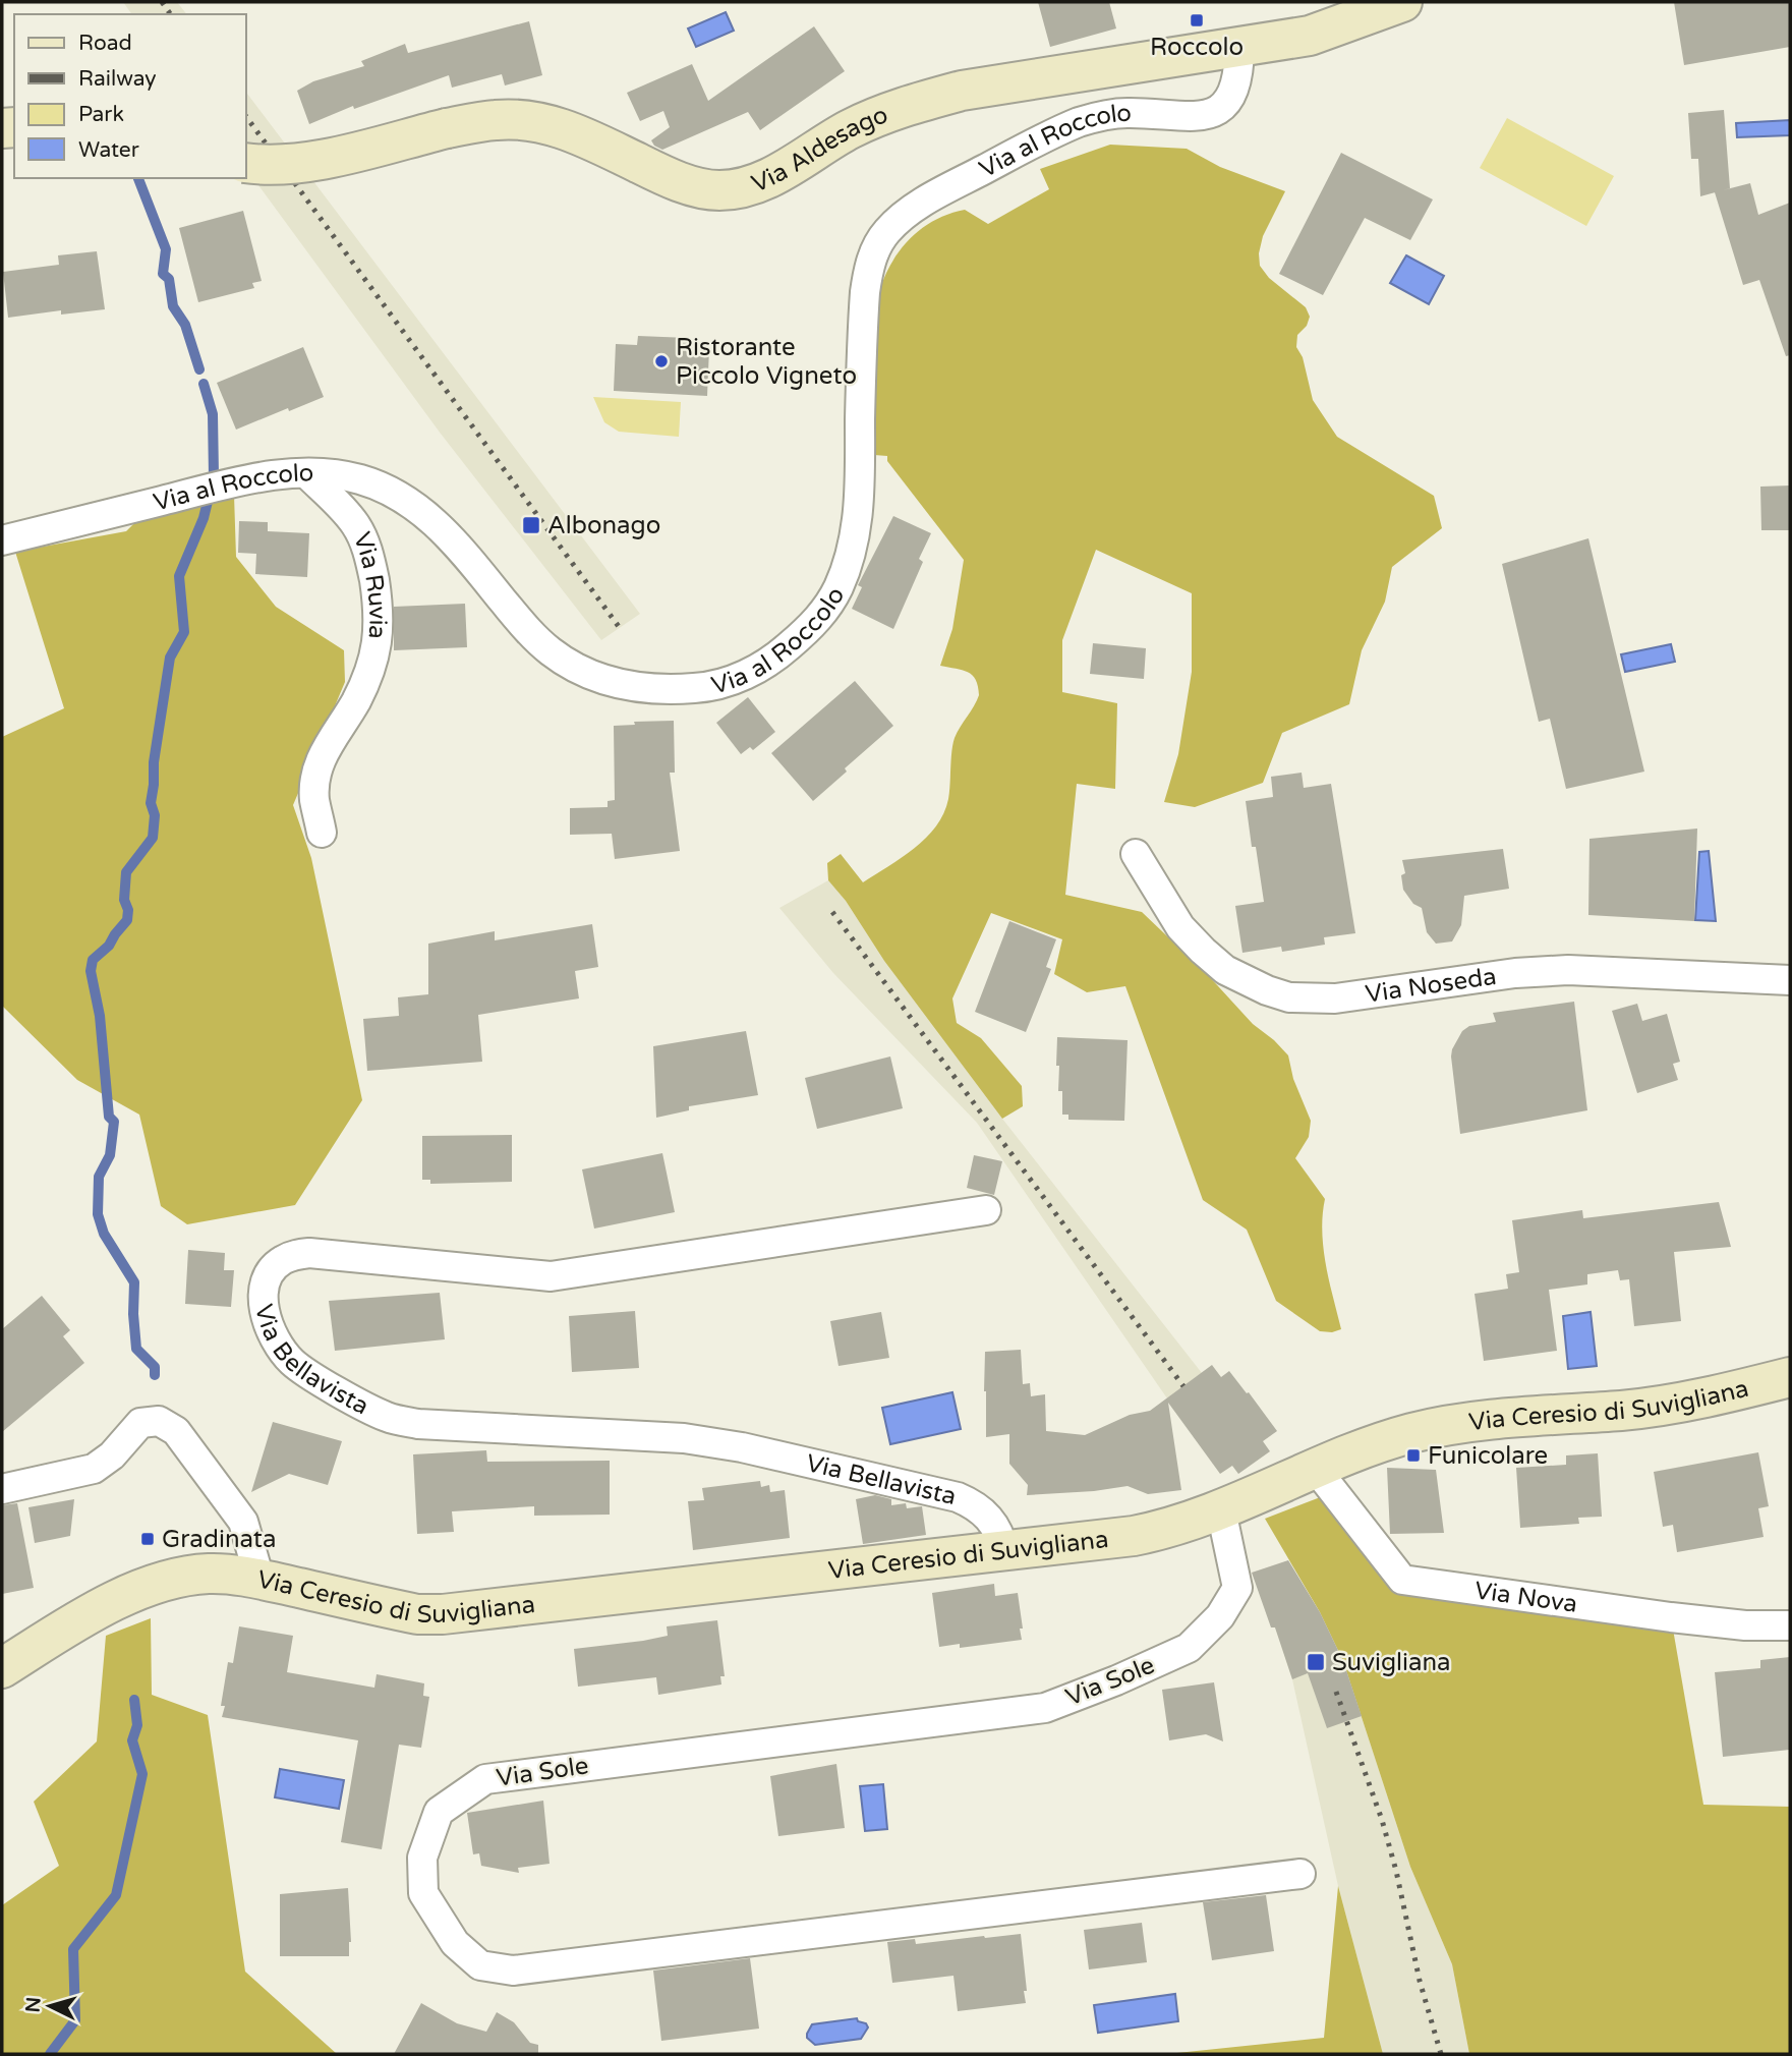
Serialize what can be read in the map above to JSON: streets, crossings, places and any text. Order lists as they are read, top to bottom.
{
  "streets": {
    "main road": ["Via Aldesago", "Via Ceresio di Suvigliana"],
    "street": [
      "Via al Roccolo",
      "Via Ruvia",
      "Via Noseda",
      "Via Bellavista",
      "Via Nova",
      "Via Sole"
    ]
  },
  "crossings": [
    ["Via al Roccolo", "Via Aldesago"],
    ["Via al Roccolo", "Via Ruvia"],
    ["Via Bellavista", "Via Ceresio di Suvigliana"],
    ["Via Ceresio di Suvigliana", "Via Nova"],
    ["Via Ceresio di Suvigliana", "Via Sole"]
  ],
  "places": {
    "transit": [
      "Roccolo",
      "Albonago",
      "Funicolare",
      "Gradinata",
      "Suvigliana"
    ],
    "other": ["Ristorante Piccolo Vigneto"]
  },
  "legend": [
    "Road",
    "Railway",
    "Park",
    "Water"
  ],
  "north": "left"
}
